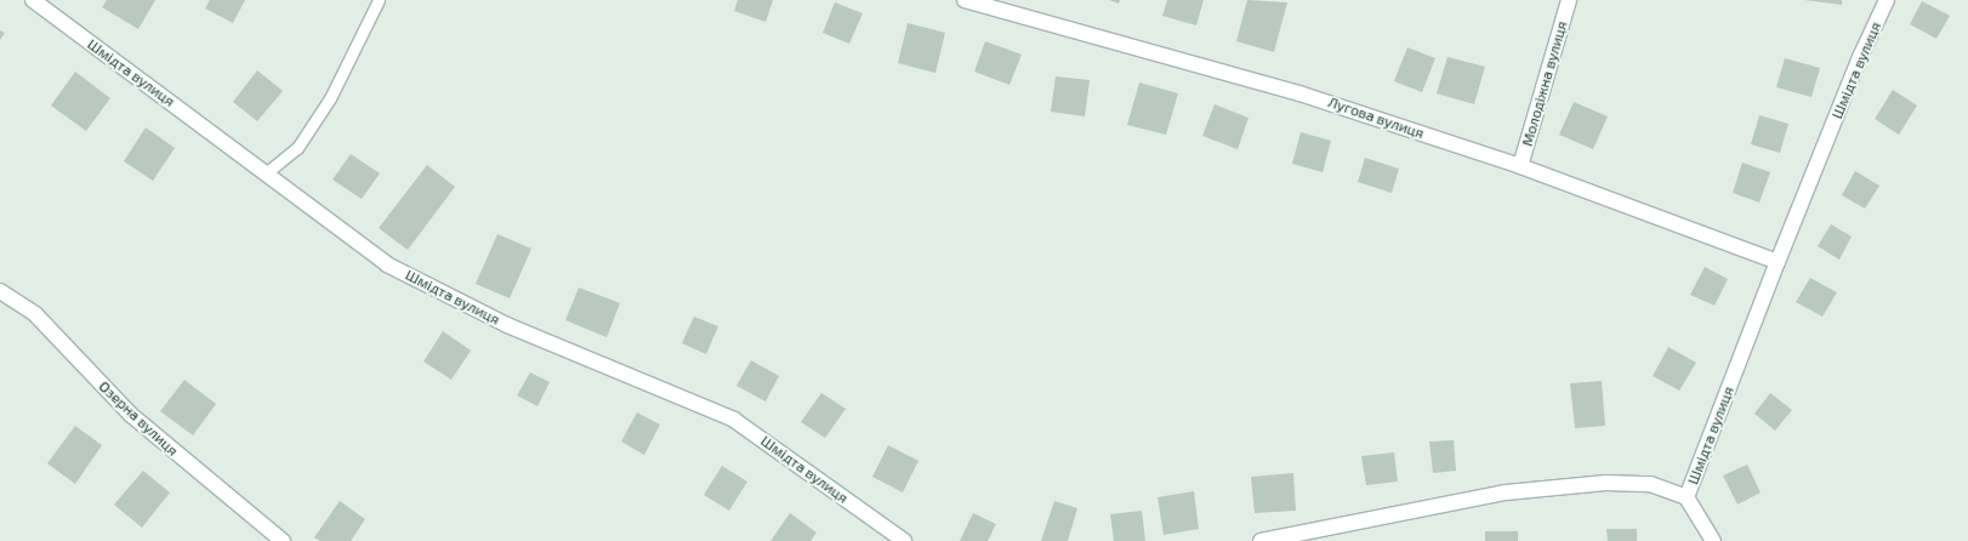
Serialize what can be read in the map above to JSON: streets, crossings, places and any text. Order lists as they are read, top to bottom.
{
  "streets": {
    "street": [
      "Шмідта вулиця",
      "Молодіжна вулиця",
      "Лугова вулиця",
      "Озерна вулиця"
    ]
  },
  "crossings": [
    ["Шмідта вулиця", "Лугова вулиця"],
    ["Молодіжна вулиця", "Лугова вулиця"]
  ]
}
